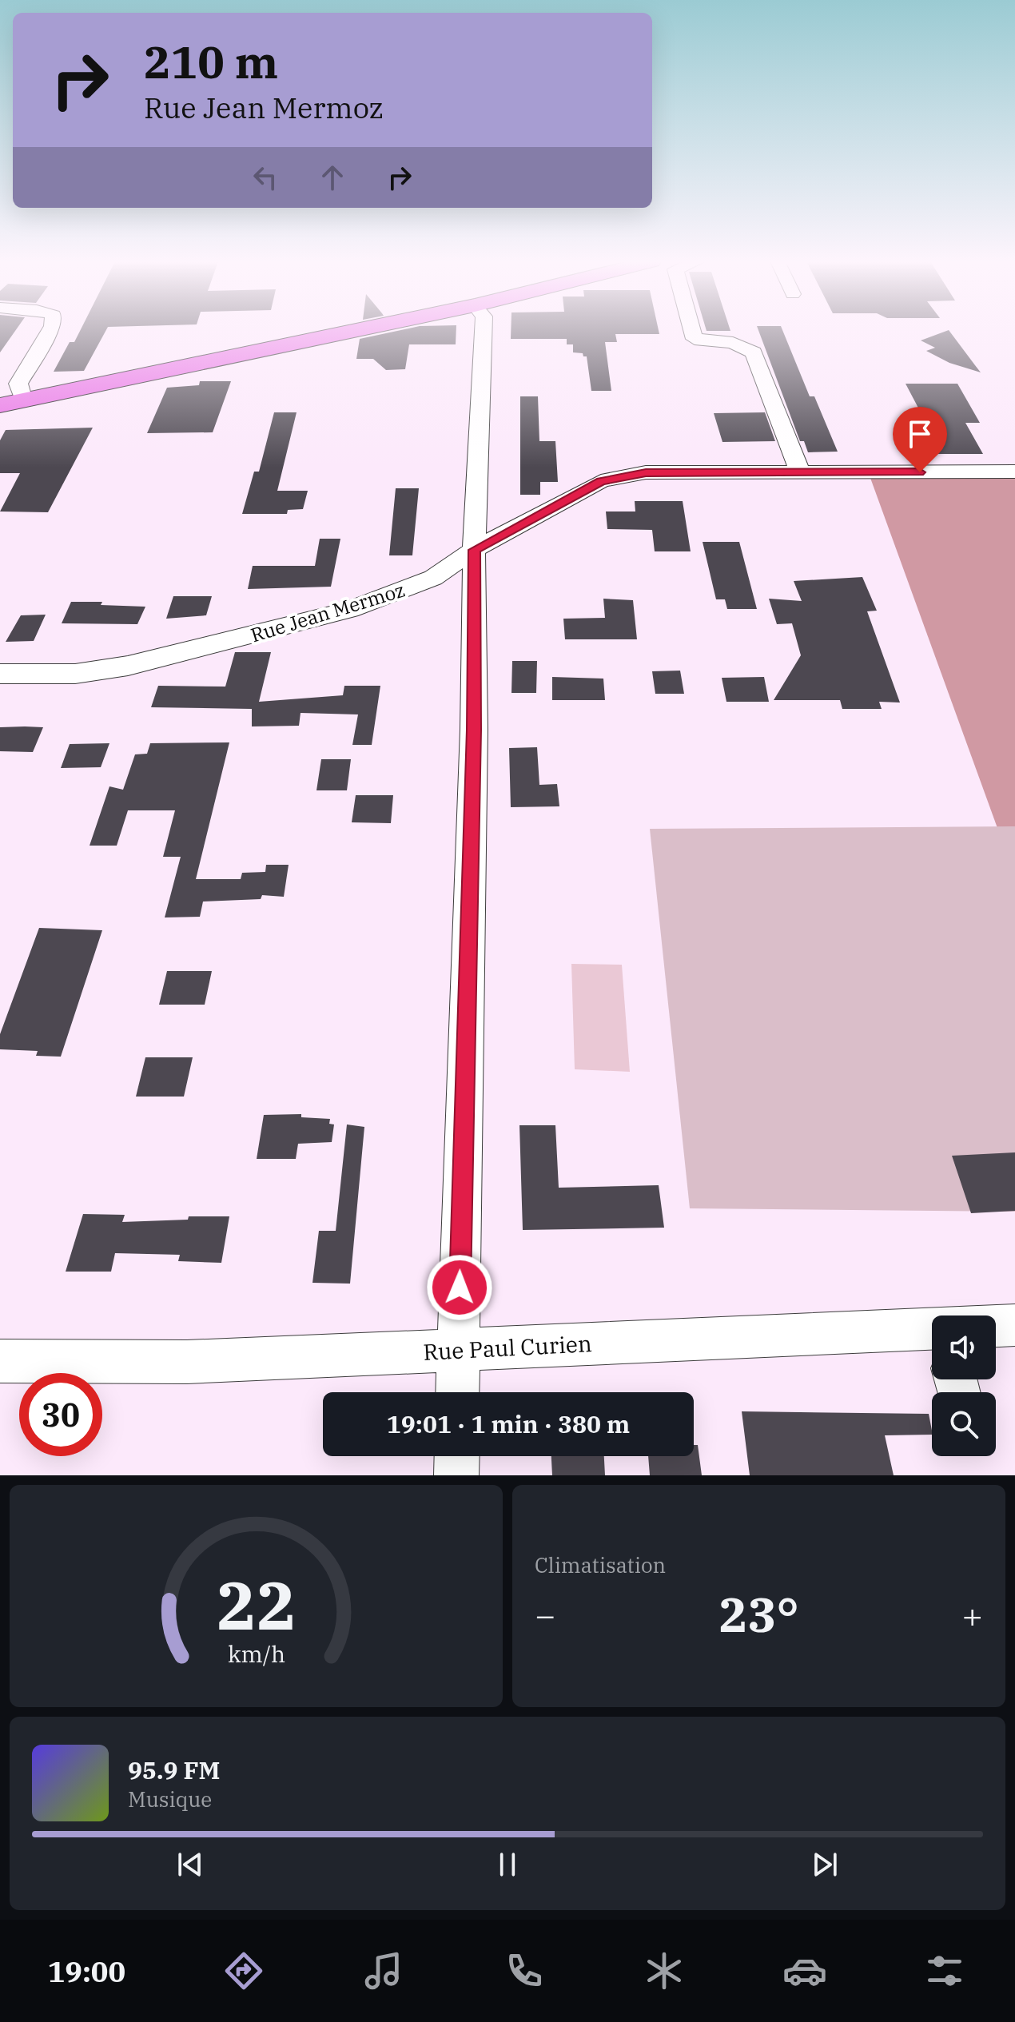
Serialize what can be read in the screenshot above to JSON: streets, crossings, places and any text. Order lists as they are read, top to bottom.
{
  "streets": {
    "street": ["Rue Jean Mermoz", "Rue Paul Curien"]
  },
  "page": {
    "turn": ["210 m", "Rue Jean Mermoz"],
    "limit": "30",
    "trip": "19:01 · 1 min · 380 m",
    "tile": "Climatisation",
    "heat": ["−", "23°", "+"],
    "song": ["95.9 FM", "Musique"],
    "tabs": "19:00",
    "gauge": ["22", "km/h"]
  }
}
